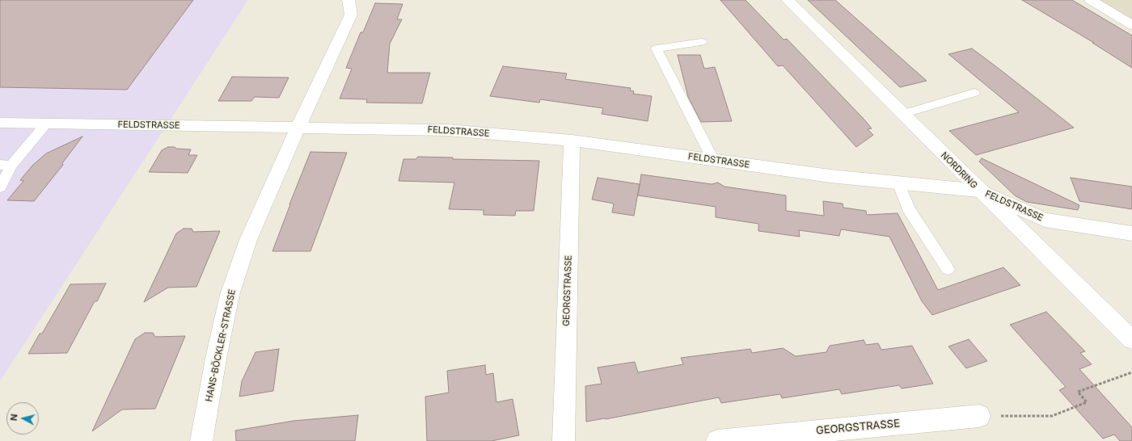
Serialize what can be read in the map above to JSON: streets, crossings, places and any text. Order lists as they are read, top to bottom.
{
  "streets": {
    "street": [
      "FELDSTRASSE",
      "NORDRING",
      "GEORGSTRASSE",
      "HANS-BÖCKLER-STRASSE"
    ]
  },
  "crossings": [
    ["FELDSTRASSE", "NORDRING"],
    ["FELDSTRASSE", "GEORGSTRASSE"],
    ["FELDSTRASSE", "HANS-BÖCKLER-STRASSE"]
  ],
  "north": "left"
}
